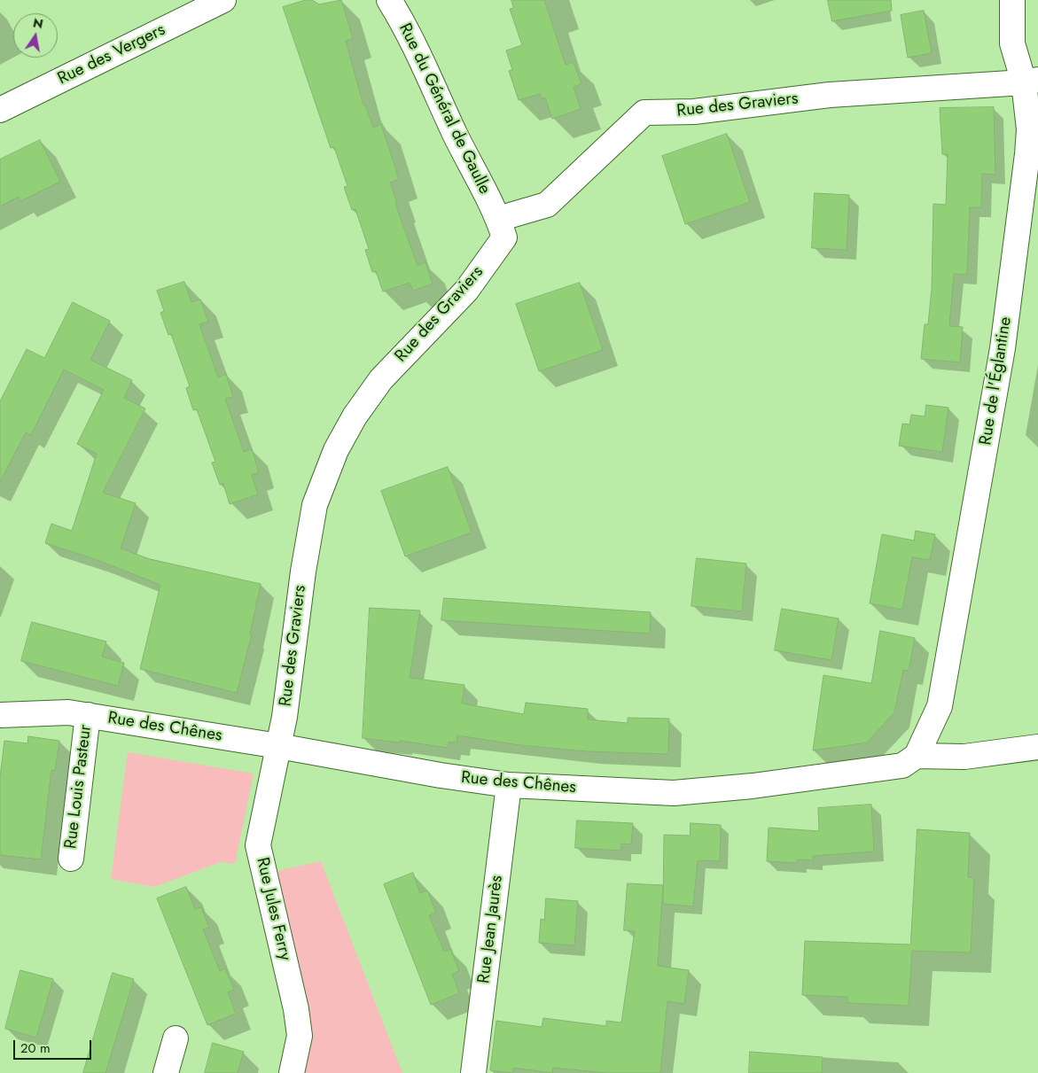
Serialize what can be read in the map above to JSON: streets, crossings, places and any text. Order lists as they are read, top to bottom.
{
  "streets": {
    "street": [
      "Rue des Vergers",
      "Rue des Graviers",
      "Rue du Général de Gaulle",
      "Rue de l'Églantine",
      "Rue des Chênes",
      "Rue Louis Pasteur",
      "Rue Jules Ferry",
      "Rue Jean Jaurès"
    ]
  },
  "crossings": [
    ["Rue des Graviers", "Rue du Général de Gaulle"],
    ["Rue des Graviers", "Rue de l'Églantine"],
    ["Rue des Graviers", "Rue des Chênes"],
    ["Rue des Graviers", "Rue Jules Ferry"],
    ["Rue de l'Églantine", "Rue des Chênes"],
    ["Rue des Chênes", "Rue Louis Pasteur"],
    ["Rue des Chênes", "Rue Jules Ferry"],
    ["Rue des Chênes", "Rue Jean Jaurès"]
  ],
  "scale_bar": "20 m",
  "north": "top"
}
